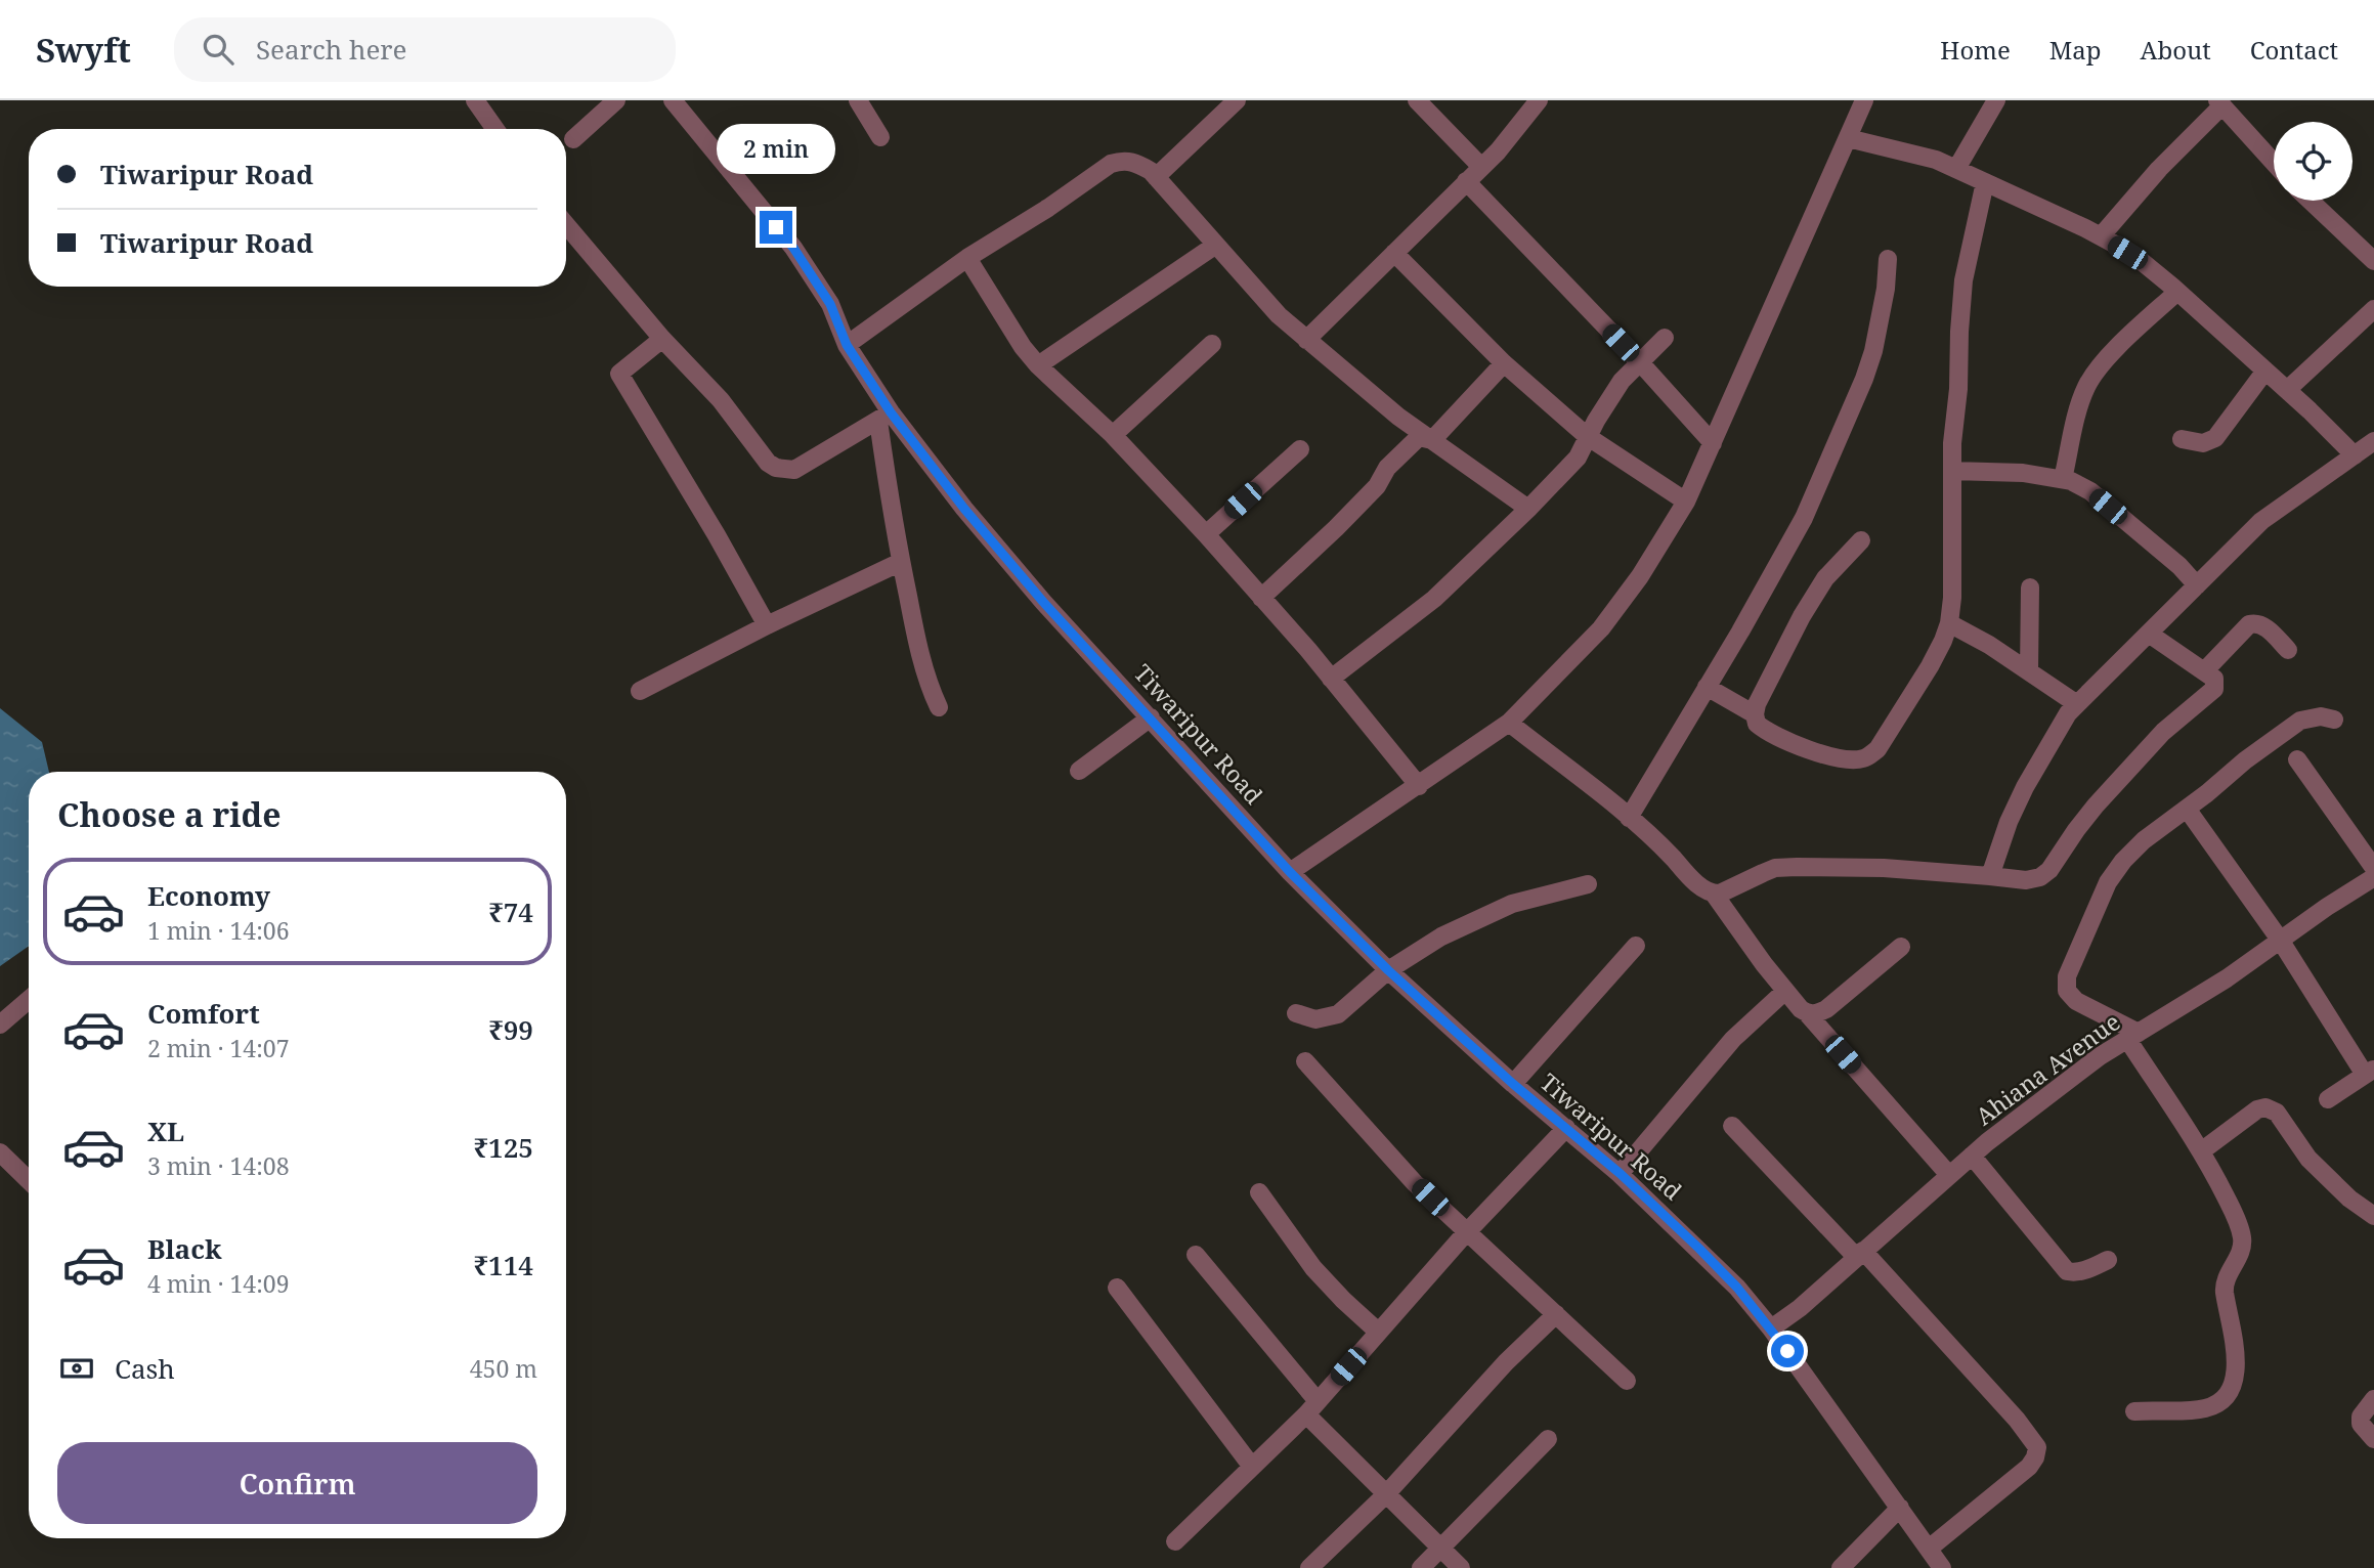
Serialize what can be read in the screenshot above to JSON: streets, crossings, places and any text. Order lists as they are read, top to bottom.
{
  "streets": {
    "street": ["Tiwaripur Road", "Ahiana Avenue"]
  },
  "crossings": [
    ["Tiwaripur Road", "Ahiana Avenue"]
  ],
  "page": {
    "header": "Swyft",
    "search": "Search here",
    "nav": [
      "Home",
      "Map",
      "About",
      "Contact"
    ],
    "bubble": "2 min",
    "banner": ["Tiwaripur Road", "Tiwaripur Road"],
    "heading": "Choose a ride",
    "list": [
      {
        "name": "Economy",
        "note": "1 min · 14:06",
        "value": "₹74"
      },
      {
        "name": "Comfort",
        "note": "2 min · 14:07",
        "value": "₹99"
      },
      {
        "name": "XL",
        "note": "3 min · 14:08",
        "value": "₹125"
      },
      {
        "name": "Black",
        "note": "4 min · 14:09",
        "value": "₹114"
      }
    ],
    "pay": ["Cash", "450 m"],
    "buttons": "Confirm"
  }
}
